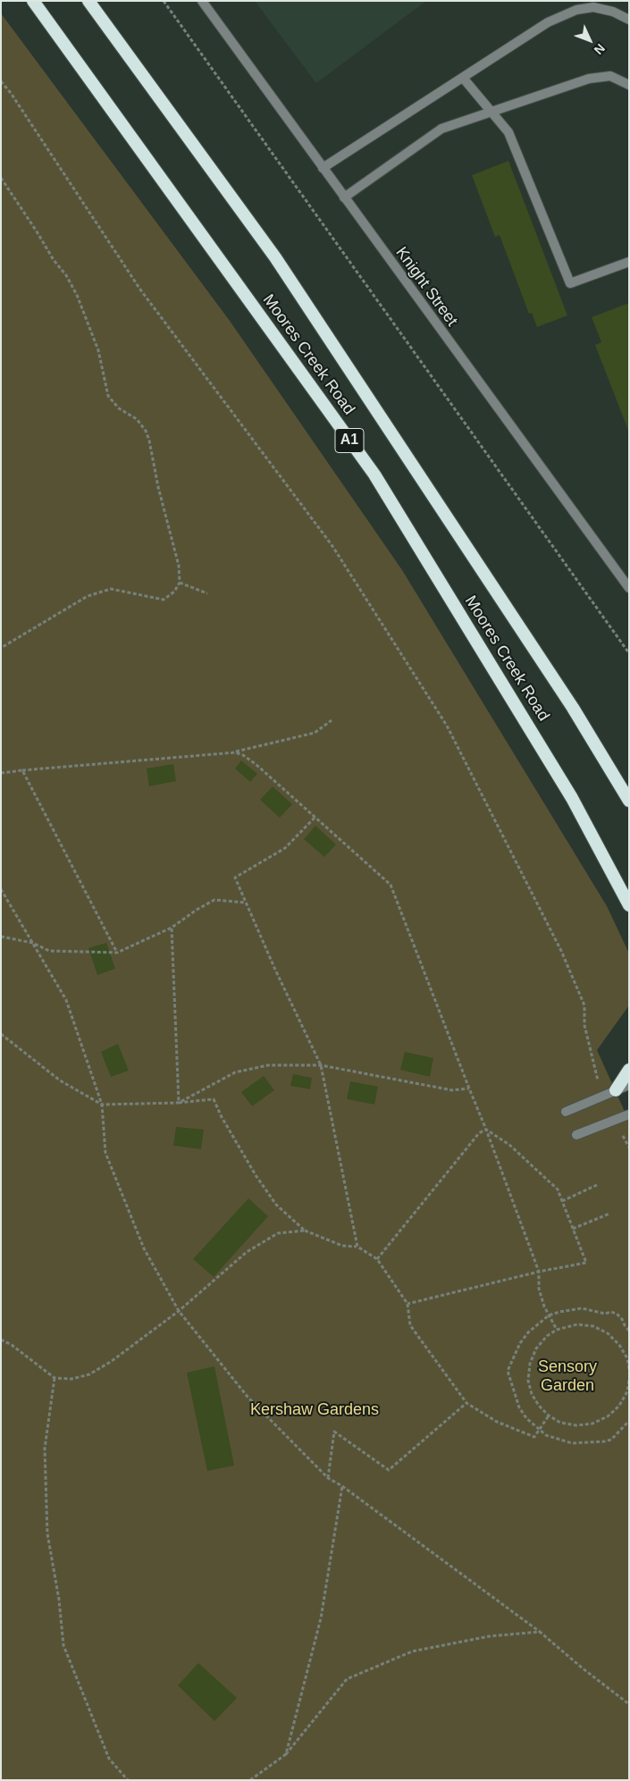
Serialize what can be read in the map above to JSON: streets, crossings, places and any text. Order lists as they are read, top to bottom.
{
  "streets": {
    "highway": ["Moores Creek Road", "A1"],
    "street": ["Knight Street"]
  },
  "parks": ["Sensory Garden", "Kershaw Gardens"],
  "north": "bottom right"
}
